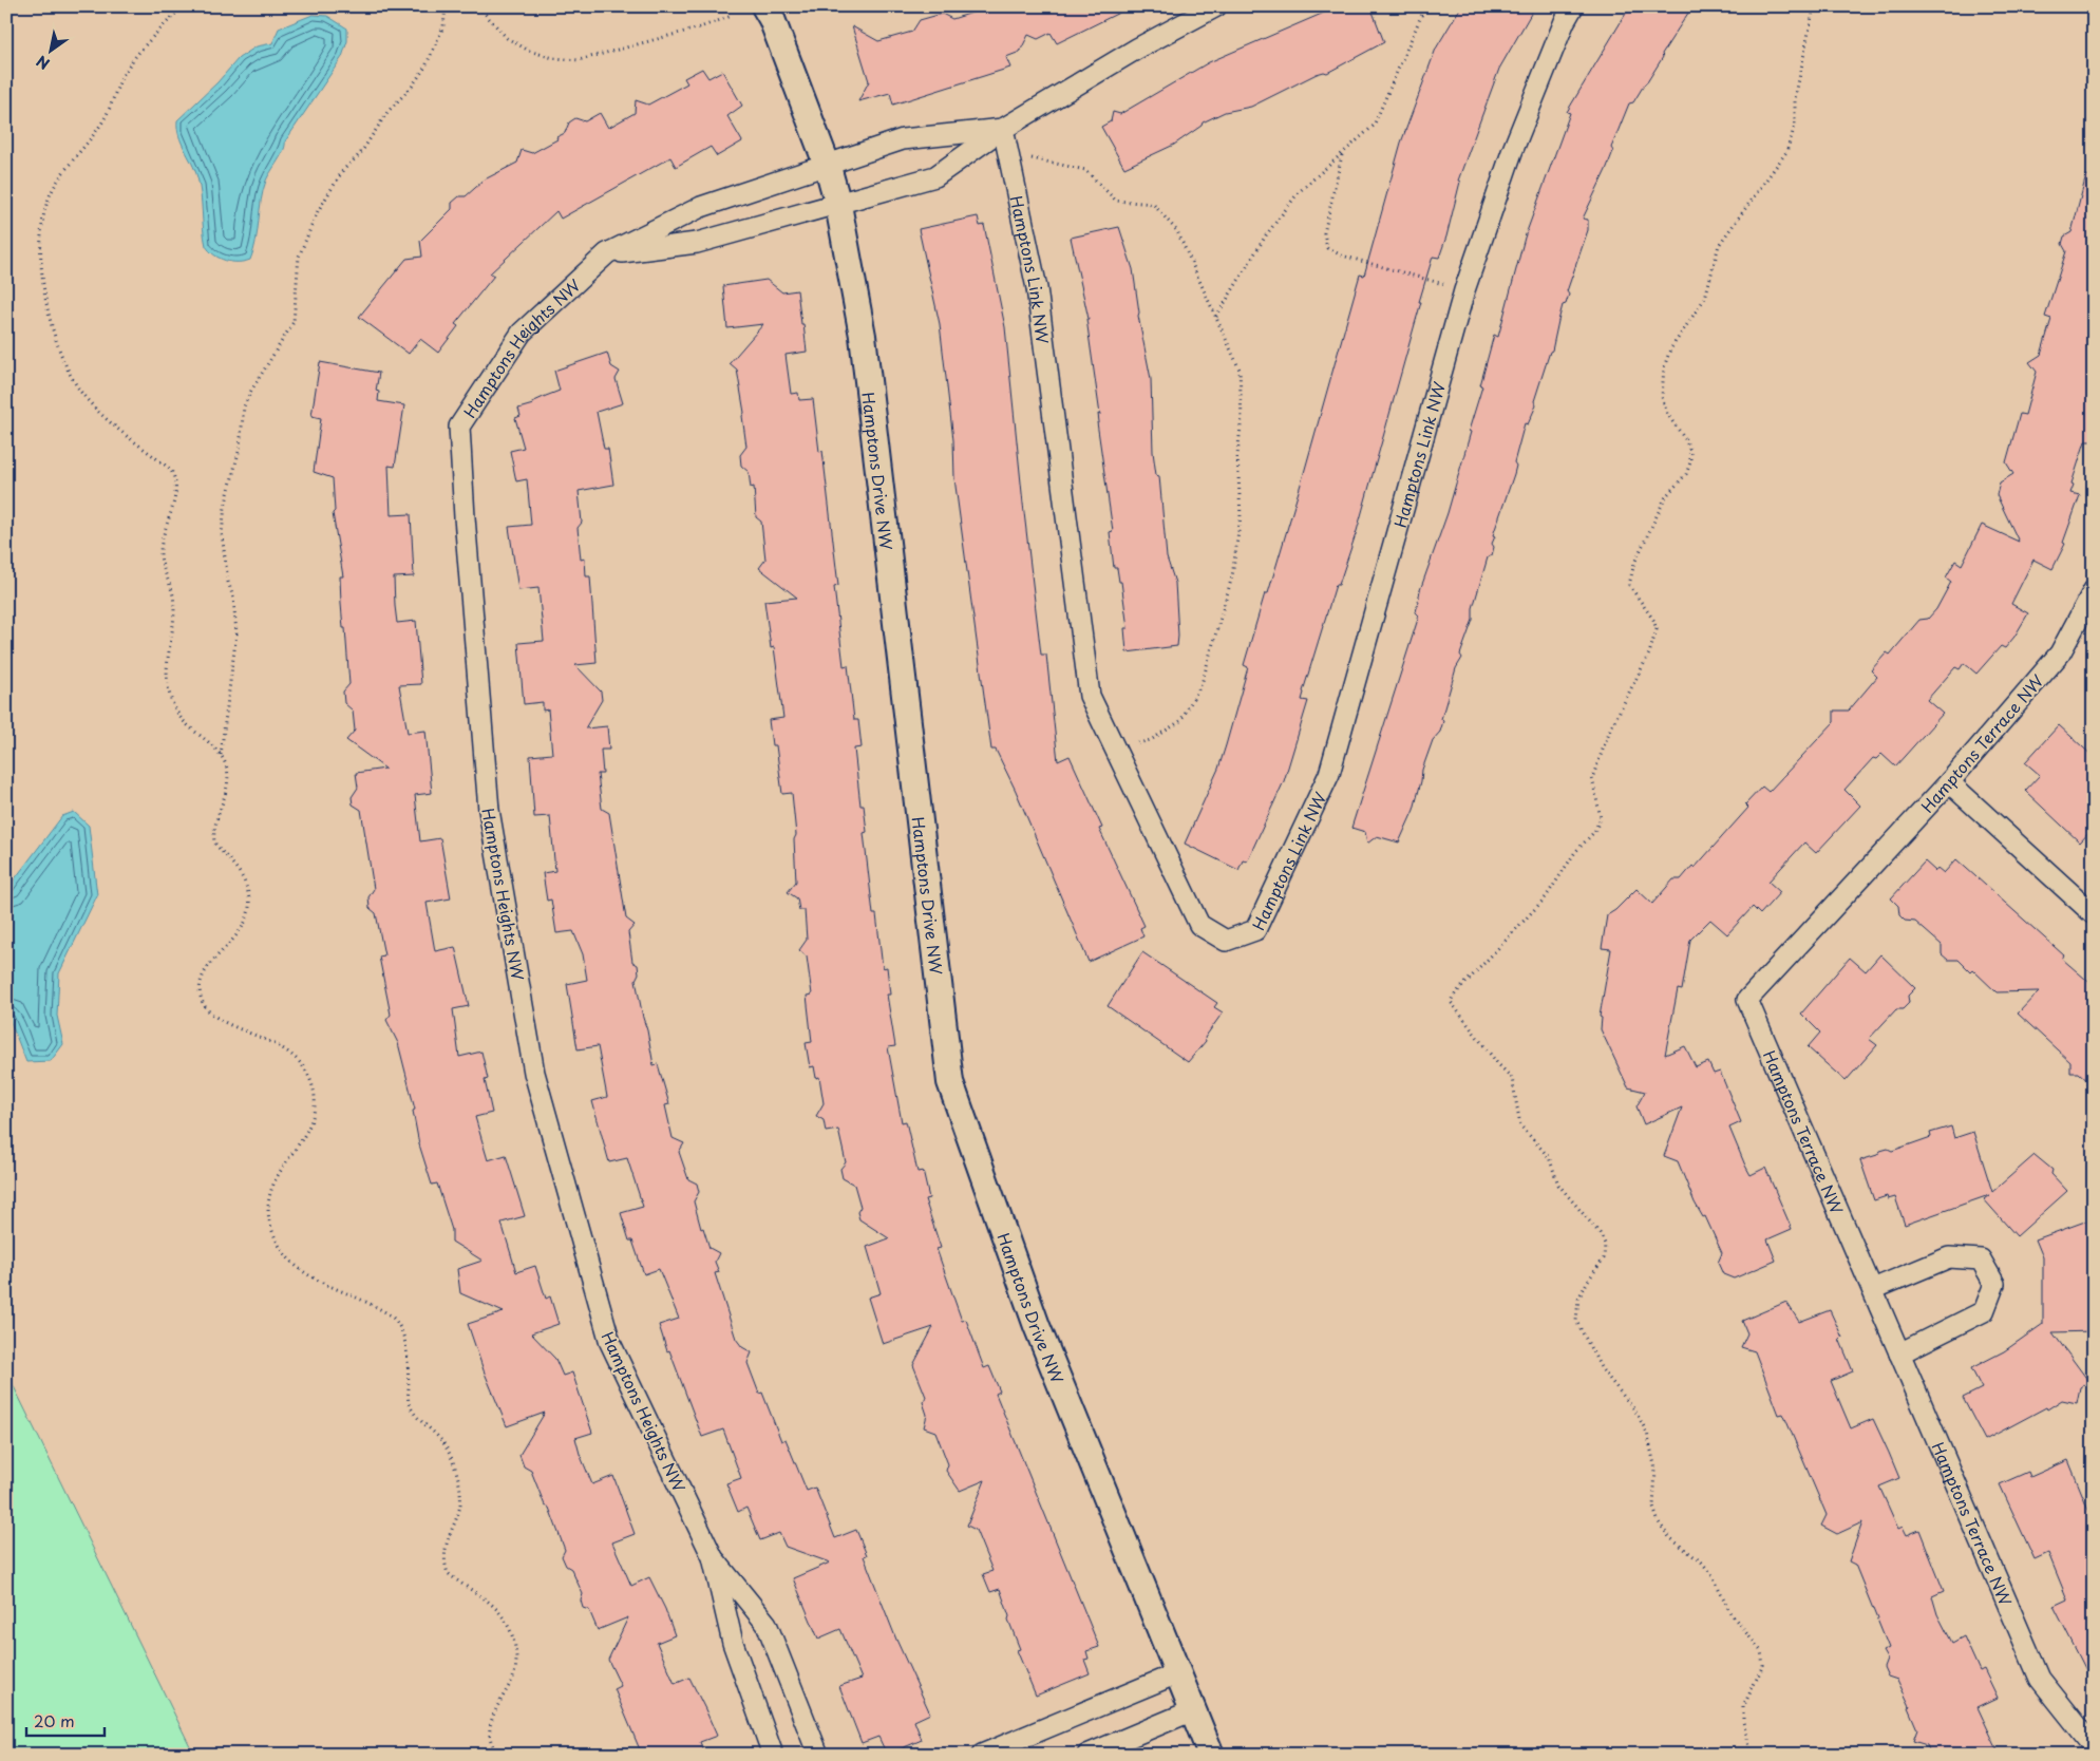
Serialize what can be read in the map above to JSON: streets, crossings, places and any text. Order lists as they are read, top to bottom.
{
  "streets": {
    "street": [
      "Hamptons Link NW",
      "Hamptons Heights NW",
      "Hamptons Drive NW",
      "Hamptons Terrace NW"
    ]
  },
  "crossings": [
    ["Hamptons Heights NW", "Hamptons Drive NW"]
  ],
  "scale_bar": "20 m",
  "north": "bottom left"
}
